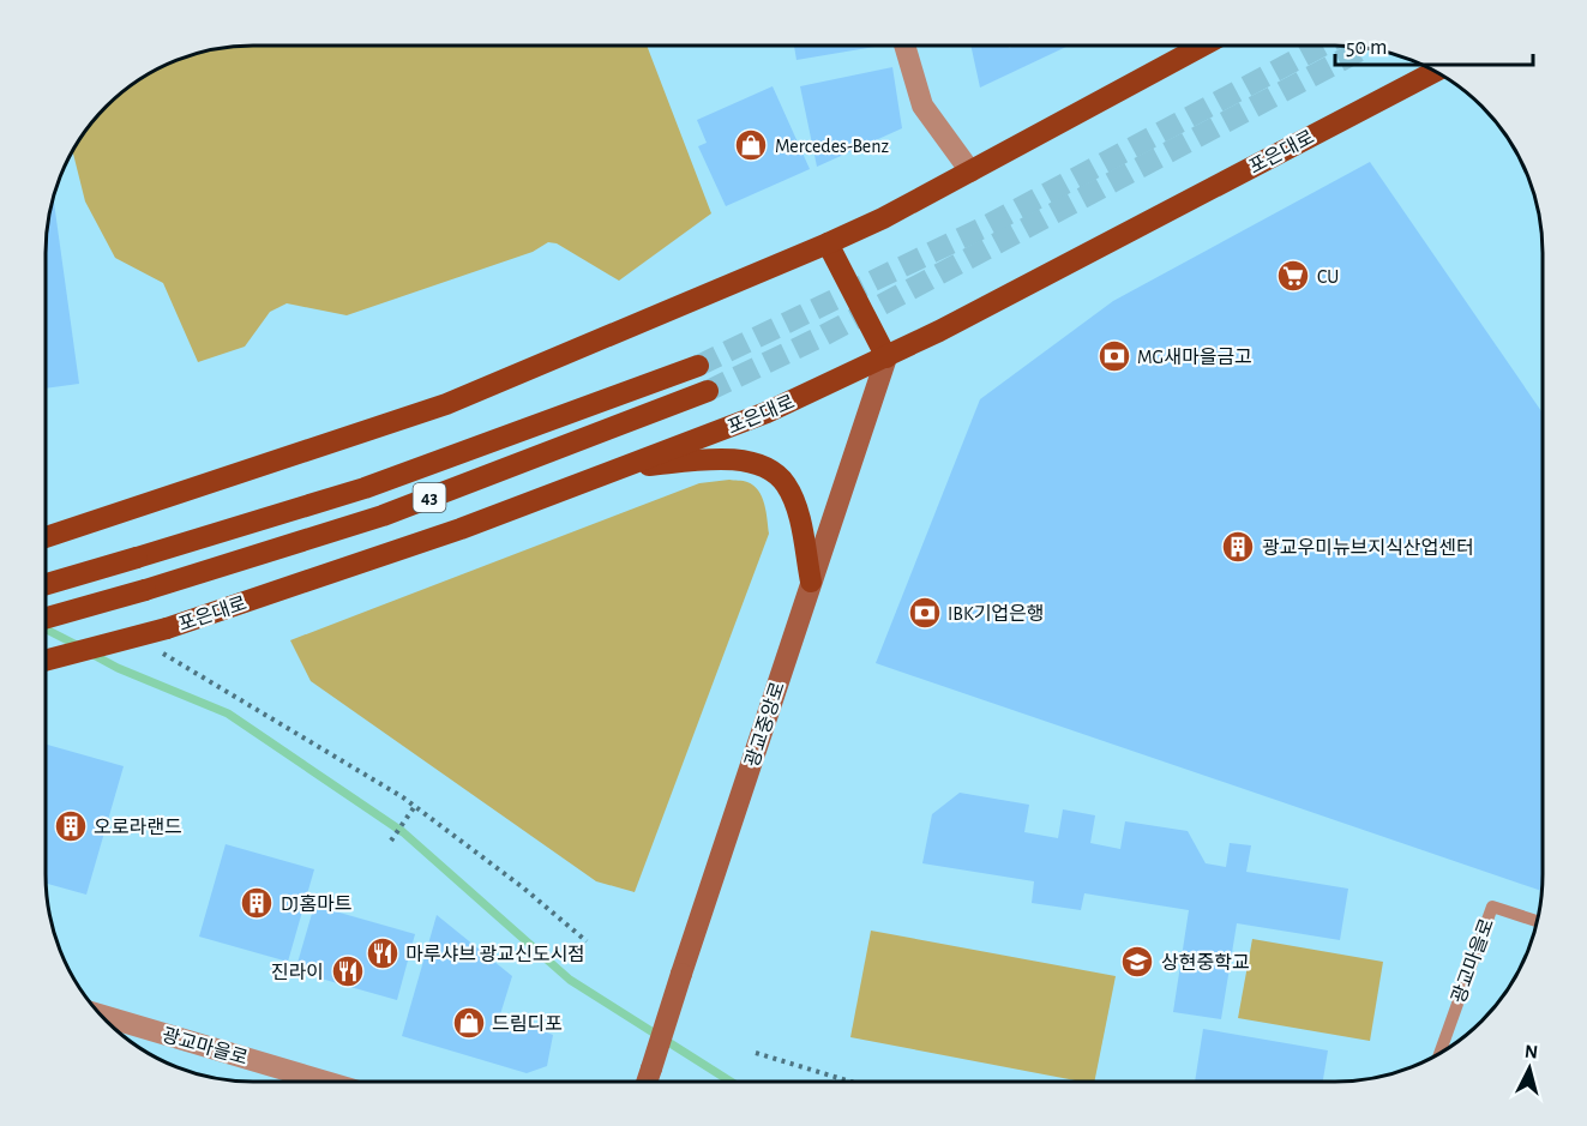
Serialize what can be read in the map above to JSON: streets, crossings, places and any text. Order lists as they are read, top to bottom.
{
  "streets": {
    "main road": ["포은대로", "43", "광교중앙로"],
    "street": ["광교마을로"]
  },
  "crossings": [
    ["포은대로", "광교중앙로"]
  ],
  "places": {
    "shop": ["Mercedes-Benz", "드림디포"],
    "supermarket": ["CU"],
    "bank": ["MG새마을금고", "IBK기업은행"],
    "building": ["광교우미뉴브지식산업센터", "오로라랜드", "DJ홈마트"],
    "restaurant": ["마루샤브 광교신도시점", "진라이"],
    "school or university": ["상현중학교"]
  },
  "scale_bar": "50 m",
  "north": "top"
}
